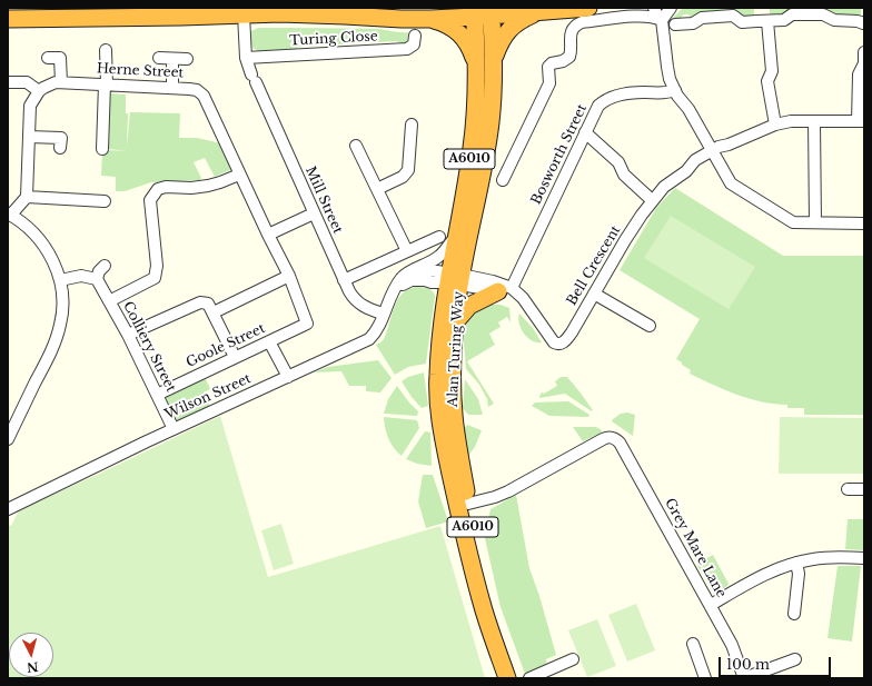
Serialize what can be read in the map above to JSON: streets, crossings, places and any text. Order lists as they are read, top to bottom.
{
  "streets": {
    "highway": ["A6010", "Alan Turing Way"],
    "street": [
      "Turing Close",
      "Herne Street",
      "Bosworth Street",
      "Mill Street",
      "Bell Crescent",
      "Goole Street",
      "Colliery Street",
      "Wilson Street",
      "Grey Mare Lane"
    ]
  },
  "crossings": [
    ["Turing Close", "Mill Street"],
    ["Herne Street", "Goole Street"],
    ["Bosworth Street", "Bell Crescent"],
    ["Mill Street", "Wilson Street"],
    ["Goole Street", "Colliery Street"],
    ["Colliery Street", "Wilson Street"],
    ["Alan Turing Way", "Wilson Street"],
    ["Alan Turing Way", "Grey Mare Lane"]
  ],
  "scale_bar": "100 m",
  "north": "bottom"
}
